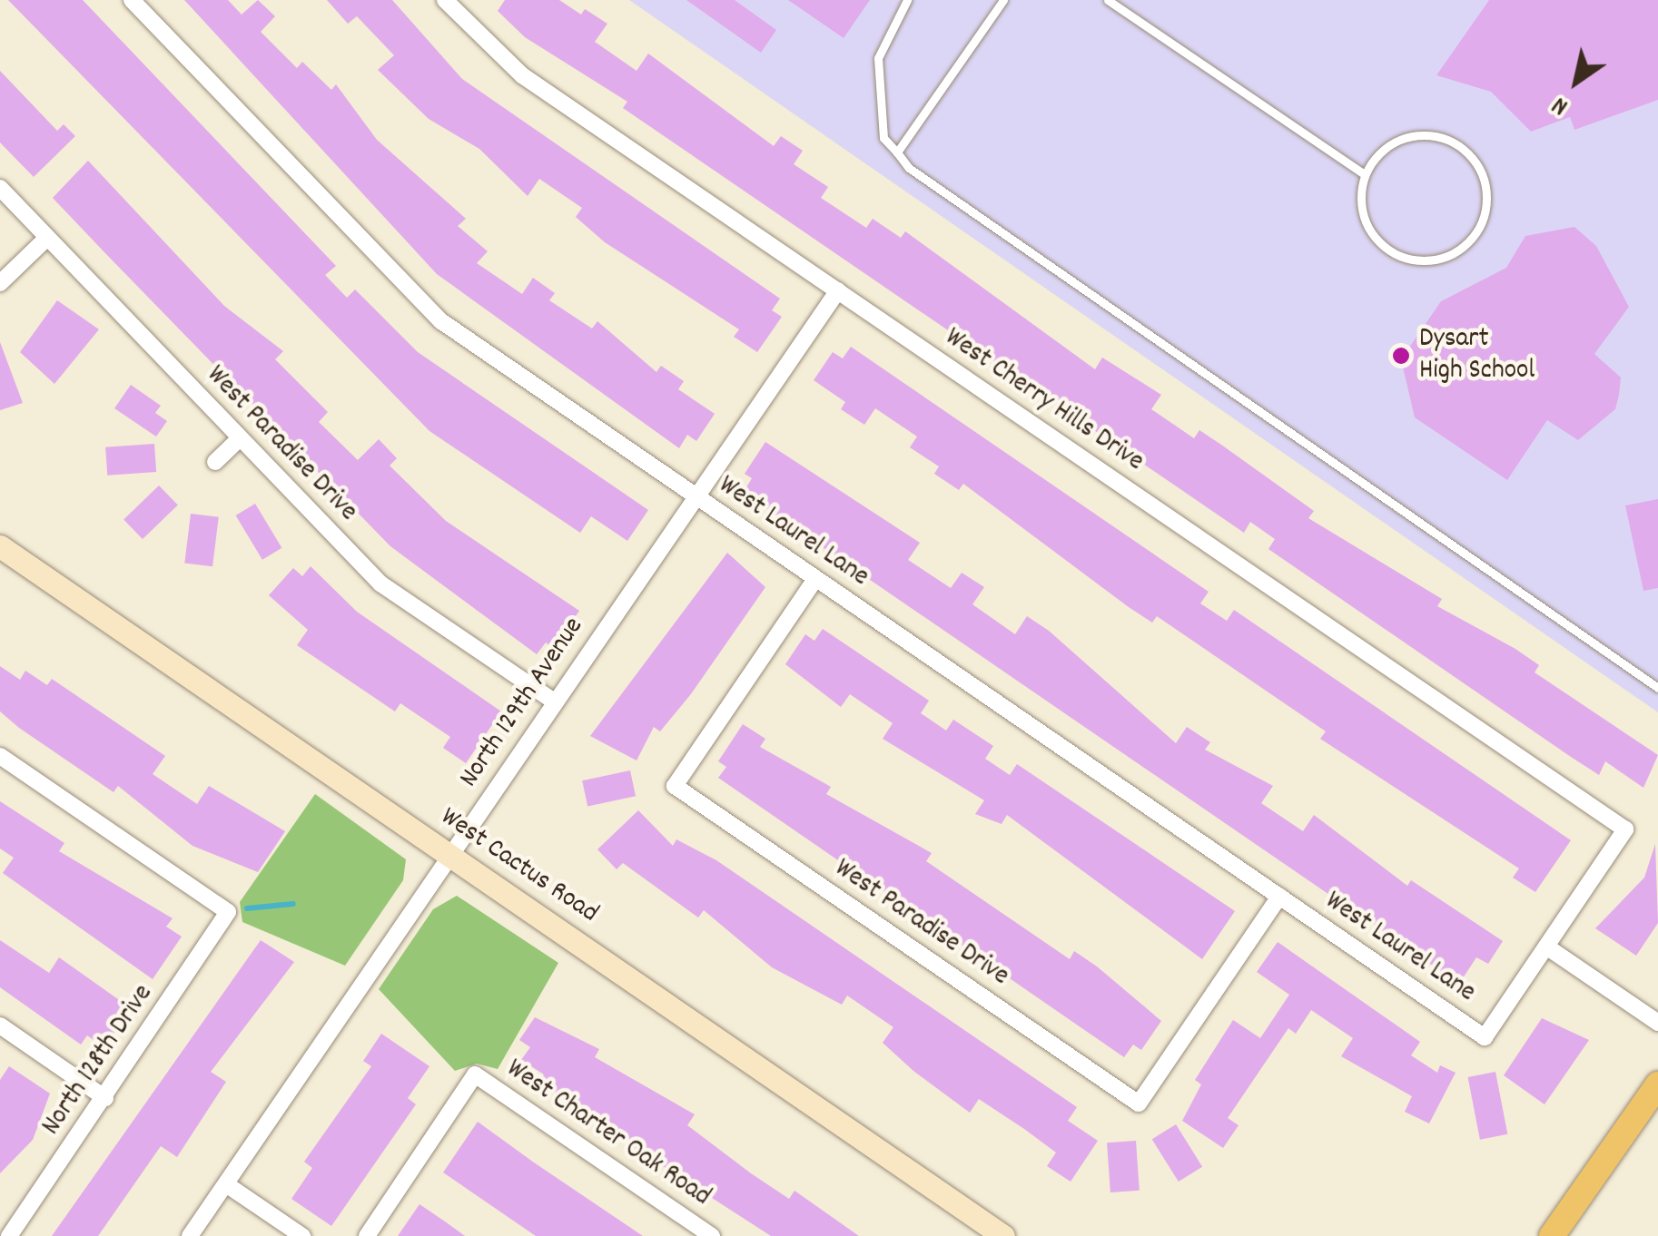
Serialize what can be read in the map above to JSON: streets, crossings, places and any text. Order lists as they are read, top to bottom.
{
  "streets": {
    "main road": ["West Cactus Road"],
    "street": [
      "West Cherry Hills Drive",
      "West Paradise Drive",
      "West Laurel Lane",
      "North 129th Avenue",
      "North 128th Drive",
      "West Charter Oak Road"
    ]
  },
  "crossings": [
    ["West Cherry Hills Drive", "West Laurel Lane"],
    ["West Cherry Hills Drive", "North 129th Avenue"],
    ["West Paradise Drive", "West Laurel Lane"],
    ["West Paradise Drive", "North 129th Avenue"],
    ["West Laurel Lane", "North 129th Avenue"],
    ["North 129th Avenue", "West Cactus Road"]
  ],
  "places": ["Dysart High School"],
  "north": "bottom left"
}
